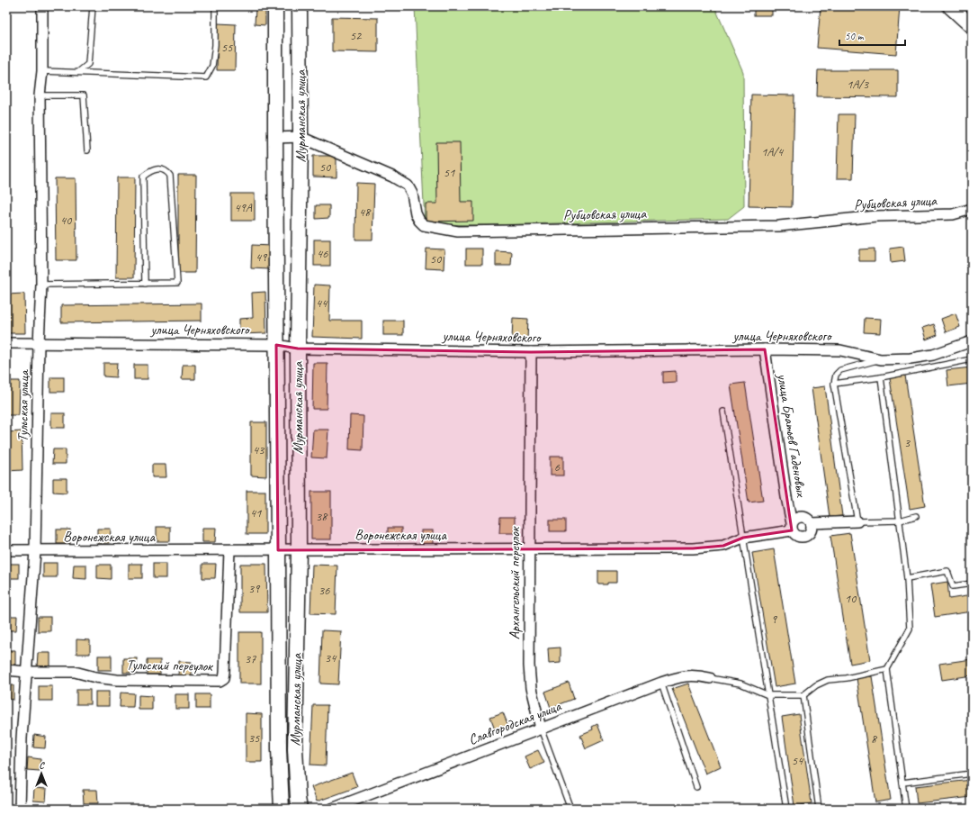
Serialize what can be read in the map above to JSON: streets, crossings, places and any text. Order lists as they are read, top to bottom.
{
  "streets": {
    "main road": ["Мурманская улица"],
    "street": [
      "Рубцовская улица",
      "улица Черняховского",
      "Тульская улица",
      "улица Братьев Гаденовых",
      "Воронежская улица",
      "Архангельский переулок",
      "Тульский переулок",
      "Славгородская улица"
    ]
  },
  "crossings": [
    ["Мурманская улица", "Рубцовская улица"],
    ["Мурманская улица", "улица Черняховского"],
    ["Мурманская улица", "Воронежская улица"],
    ["улица Черняховского", "Тульская улица"],
    ["улица Черняховского", "улица Братьев Гаденовых"],
    ["улица Черняховского", "Архангельский переулок"],
    ["Тульская улица", "Воронежская улица"],
    ["Тульская улица", "Тульский переулок"],
    ["улица Братьев Гаденовых", "Воронежская улица"],
    ["Воронежская улица", "Архангельский переулок"],
    ["Воронежская улица", "Тульский переулок"],
    ["Архангельский переулок", "Славгородская улица"]
  ],
  "house_numbers": [
    "52",
    "55",
    "1А/3",
    "1А/4",
    "50",
    "51",
    "49А",
    "48",
    "40",
    "46",
    "49",
    "50",
    "44",
    "3",
    "43",
    "6",
    "41",
    "38",
    "39",
    "36",
    "10",
    "9",
    "34",
    "37",
    "35",
    "8",
    "54"
  ],
  "scale_bar": "50 m",
  "north": "top"
}
